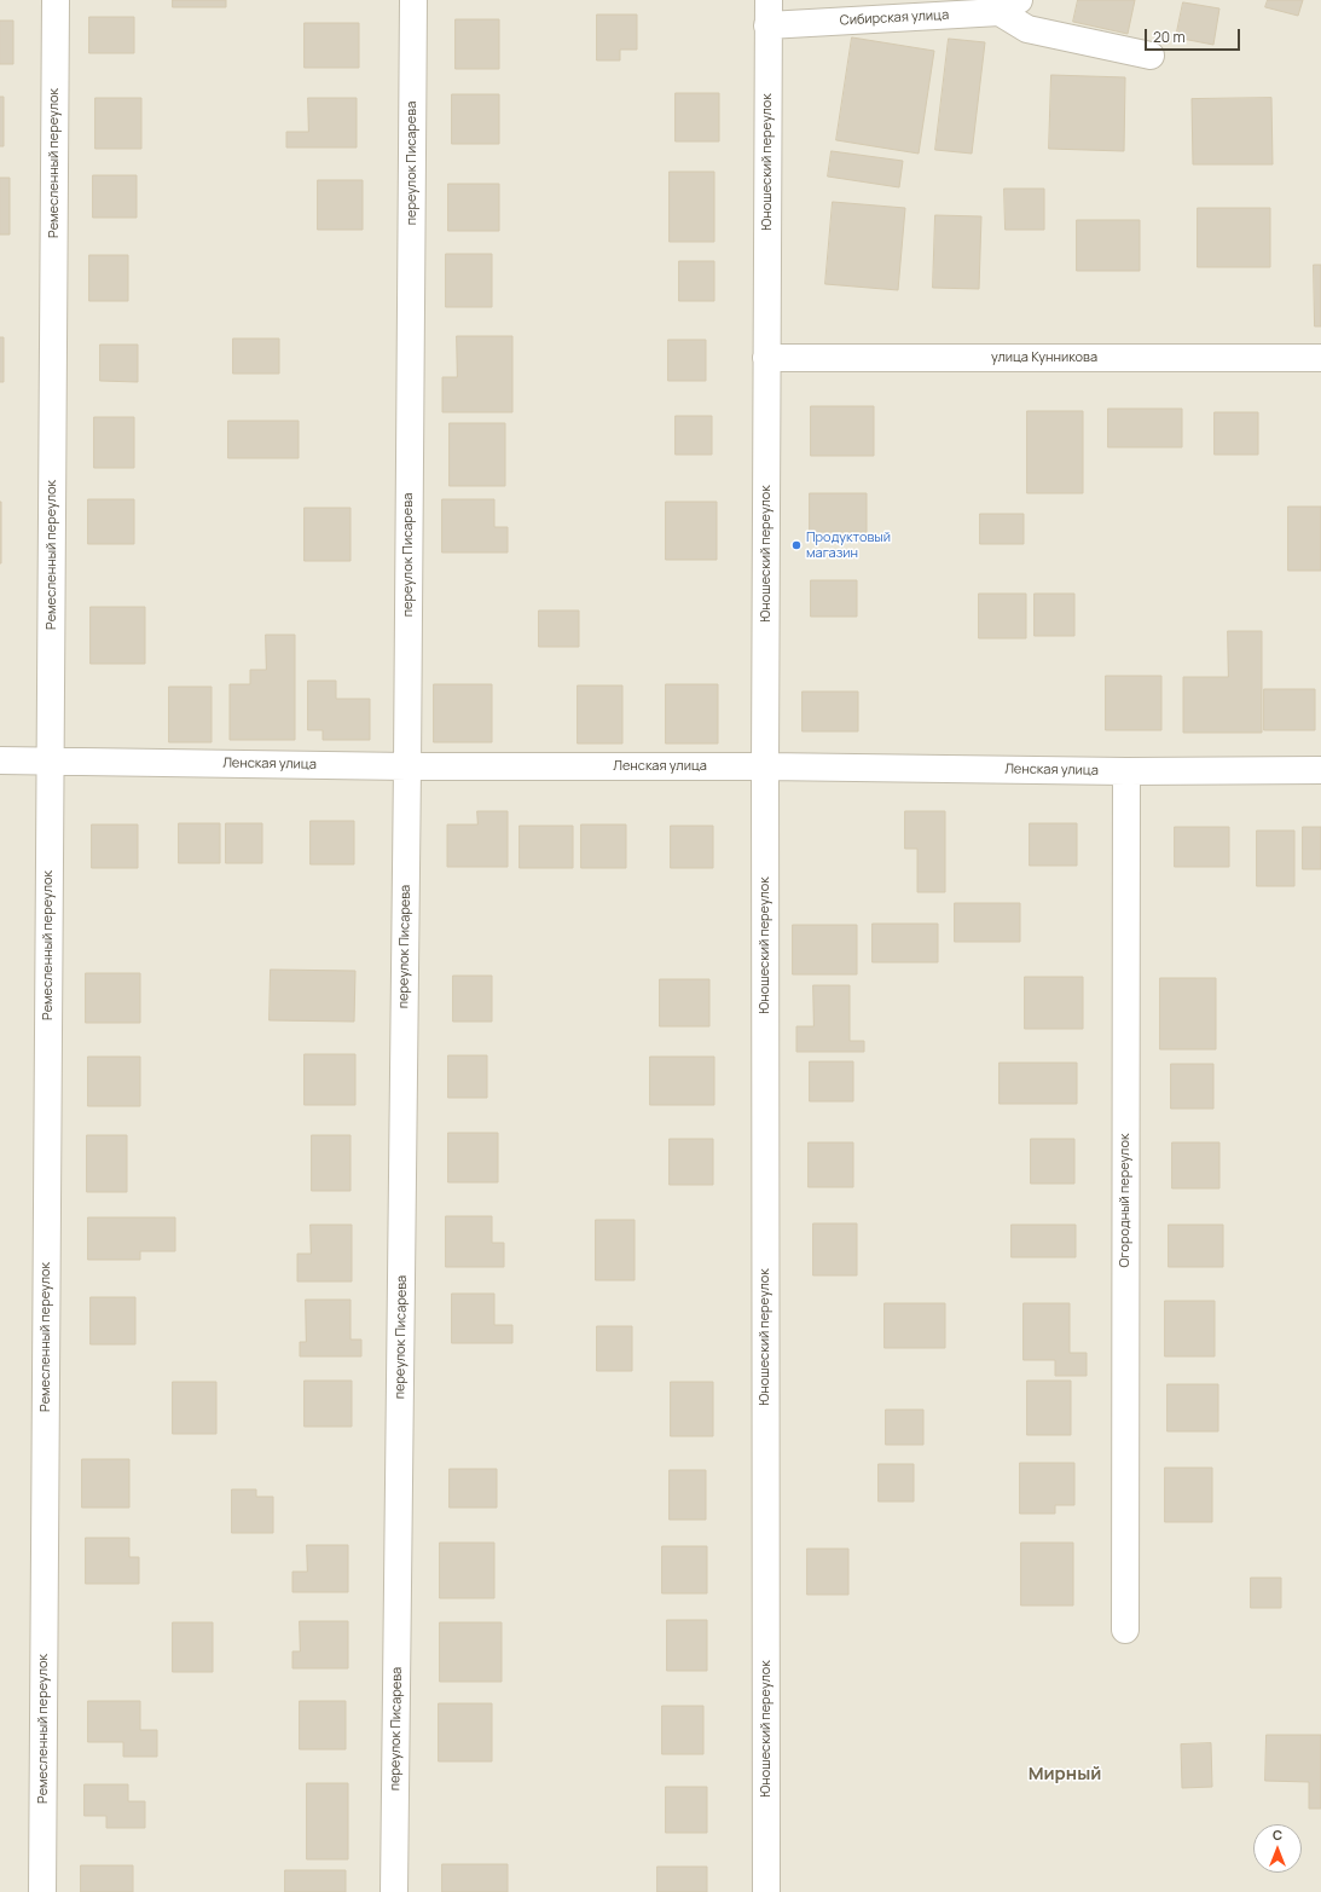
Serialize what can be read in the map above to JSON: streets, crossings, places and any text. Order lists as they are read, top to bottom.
{
  "streets": {
    "street": [
      "Сибирская улица",
      "Юношеский переулок",
      "Ремесленный переулок",
      "переулок Писарева",
      "улица Кунникова",
      "Ленская улица",
      "Огородный переулок"
    ]
  },
  "crossings": [
    ["Сибирская улица", "Юношеский переулок"],
    ["Юношеский переулок", "улица Кунникова"],
    ["Юношеский переулок", "Ленская улица"],
    ["Ремесленный переулок", "Ленская улица"],
    ["переулок Писарева", "Ленская улица"],
    ["Ленская улица", "Огородный переулок"]
  ],
  "districts": ["Мирный"],
  "places": ["Продуктовый магазин"],
  "scale_bar": "20 m",
  "north": "top"
}
